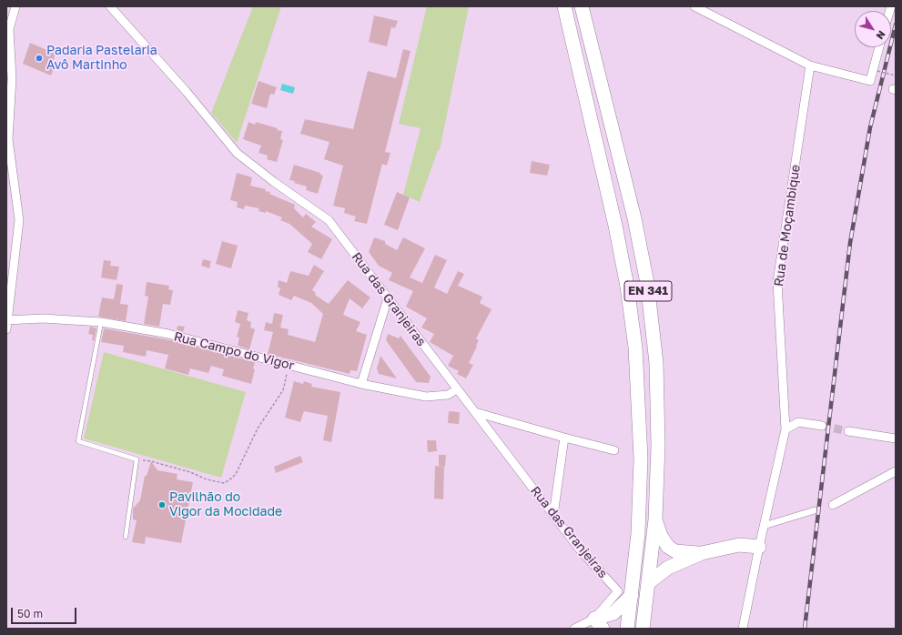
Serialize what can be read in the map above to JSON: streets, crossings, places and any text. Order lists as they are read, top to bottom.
{
  "streets": {
    "highway": ["EN 341"],
    "street": ["Rua de Moçambique", "Rua das Granjeiras", "Rua Campo do Vigor"]
  },
  "crossings": [
    ["Rua das Granjeiras", "Rua Campo do Vigor"]
  ],
  "places": ["Padaria Pastelaria Avô Martinho", "Pavilhão do Vigor da Mocidade"],
  "scale_bar": "50 m",
  "north": "bottom right"
}
